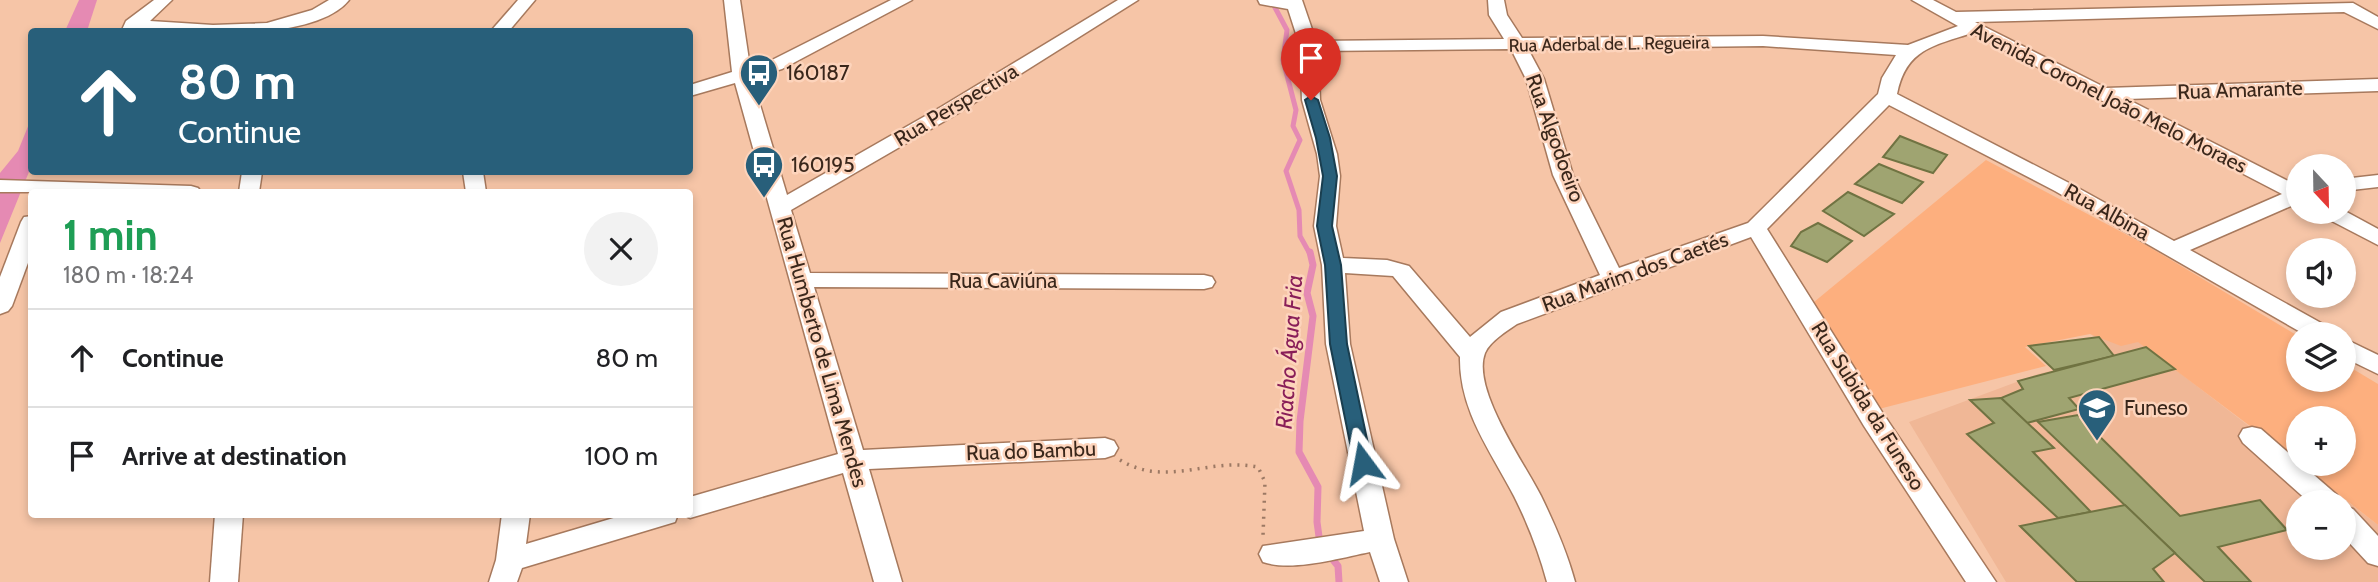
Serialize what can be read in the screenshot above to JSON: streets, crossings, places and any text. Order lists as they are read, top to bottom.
{
  "streets": {
    "street": [
      "Rua Aderbal de L. Regueira",
      "Rua Amarante",
      "Avenida Coronel João Melo Moraes",
      "Rua Perspectiva",
      "Rua Algodoeiro",
      "Rua Albina",
      "Rua Marim dos Caetés",
      "Rua Caviúna",
      "Rua Humberto de Lima Mendes",
      "Rua Subida da Funeso",
      "Rua do Bambu"
    ]
  },
  "crossings": [
    ["Rua Aderbal de L. Regueira", "Rua Algodoeiro"],
    ["Rua Aderbal de L. Regueira", "Rua Marim dos Caetés"],
    ["Rua Amarante", "Avenida Coronel João Melo Moraes"],
    ["Rua Perspectiva", "Rua Humberto de Lima Mendes"],
    ["Rua Algodoeiro", "Rua Marim dos Caetés"],
    ["Rua Albina", "Rua Marim dos Caetés"],
    ["Rua Marim dos Caetés", "Rua Subida da Funeso"],
    ["Rua Caviúna", "Rua Humberto de Lima Mendes"],
    ["Rua Humberto de Lima Mendes", "Rua do Bambu"]
  ],
  "water": ["Riacho Água Fria"],
  "places": {
    "bus stop": ["160187", "160195"],
    "school or university": ["Funeso"]
  },
  "north": "bottom",
  "page": {
    "turn": ["80 m", "Continue"],
    "map_buttons": ["+", "−"],
    "heading": ["1 min", "180 m · 18:24"],
    "list": [
      {
        "name": "Continue",
        "value": "80 m"
      },
      {
        "name": "Arrive at destination",
        "value": "100 m"
      }
    ]
  }
}
